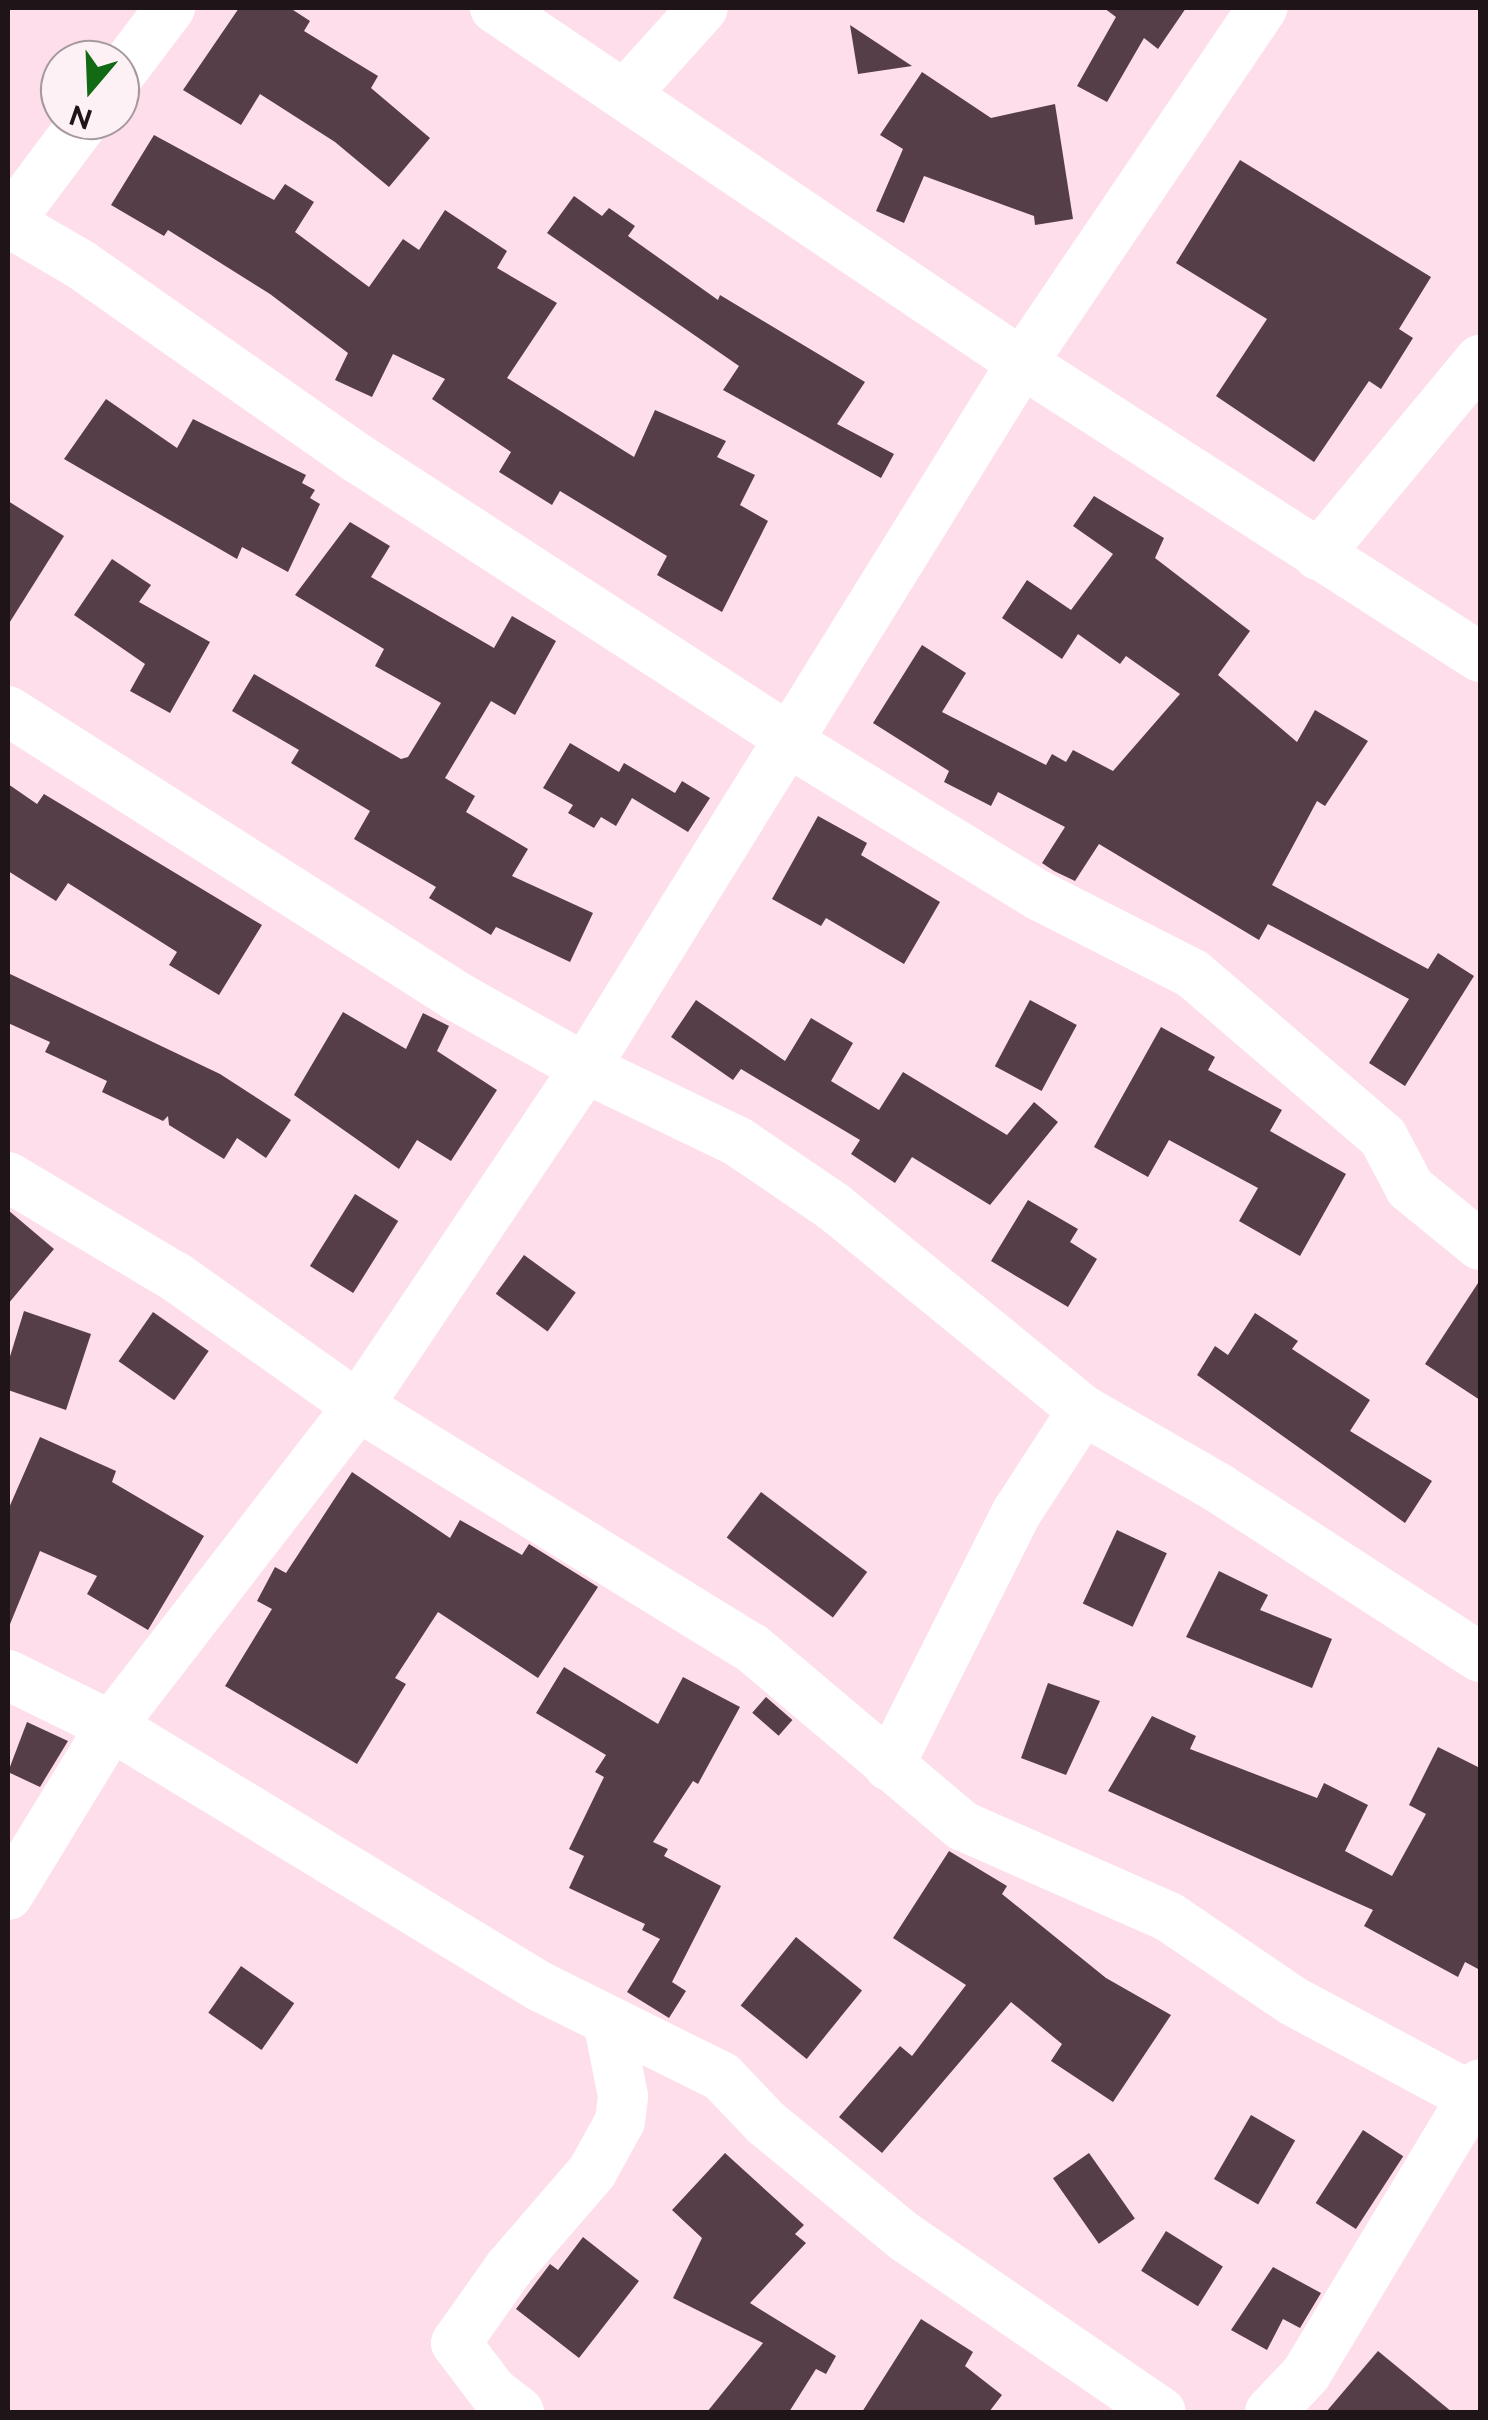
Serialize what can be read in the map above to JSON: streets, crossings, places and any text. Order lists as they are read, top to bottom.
{
  "north": "bottom"
}
